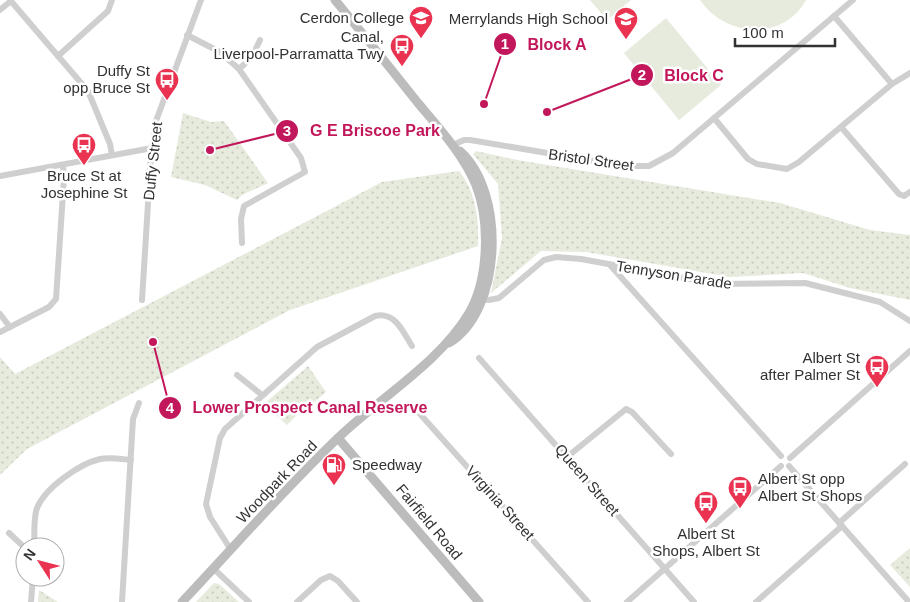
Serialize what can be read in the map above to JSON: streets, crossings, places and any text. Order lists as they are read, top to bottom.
{
  "streets": {
    "main road": ["Woodpark Road", "Fairfield Road"],
    "street": [
      "Bristol Street",
      "Duffy Street",
      "Tennyson Parade",
      "Queen Street",
      "Virginia Street"
    ]
  },
  "crossings": [
    ["Bristol Street", "Woodpark Road"],
    ["Tennyson Parade", "Woodpark Road"],
    ["Woodpark Road", "Fairfield Road"]
  ],
  "places": {
    "school or university": ["Cerdon College", "Merrylands High School"],
    "bus stop": [
      "Canal, Liverpool-Parramatta Twy",
      "Duffy St opp Bruce St",
      "Bruce St at Josephine St",
      "Albert St after Palmer St",
      "Albert St opp Albert St Shops",
      "Albert St Shops, Albert St"
    ],
    "other": [
      "Block A",
      "Block C",
      "G E Briscoe Park",
      "Lower Prospect Canal Reserve"
    ],
    "fuel station": ["Speedway"]
  },
  "scale_bar": "100 m",
  "north": "top left"
}
